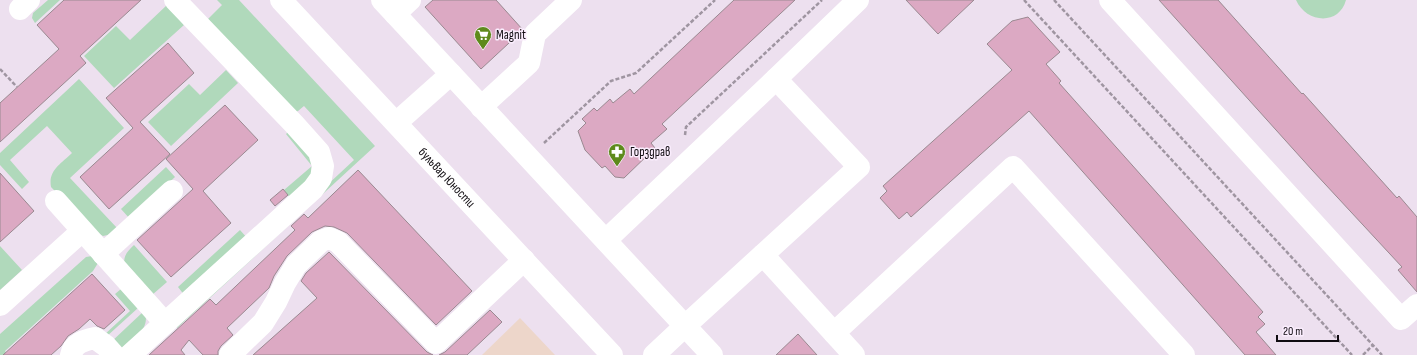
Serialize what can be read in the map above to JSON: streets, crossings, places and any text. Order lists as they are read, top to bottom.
{
  "streets": {
    "street": ["бульвар Юности"]
  },
  "places": {
    "supermarket": ["Magnit"],
    "pharmacy": ["Горздрав"]
  },
  "scale_bar": "20 m"
}
